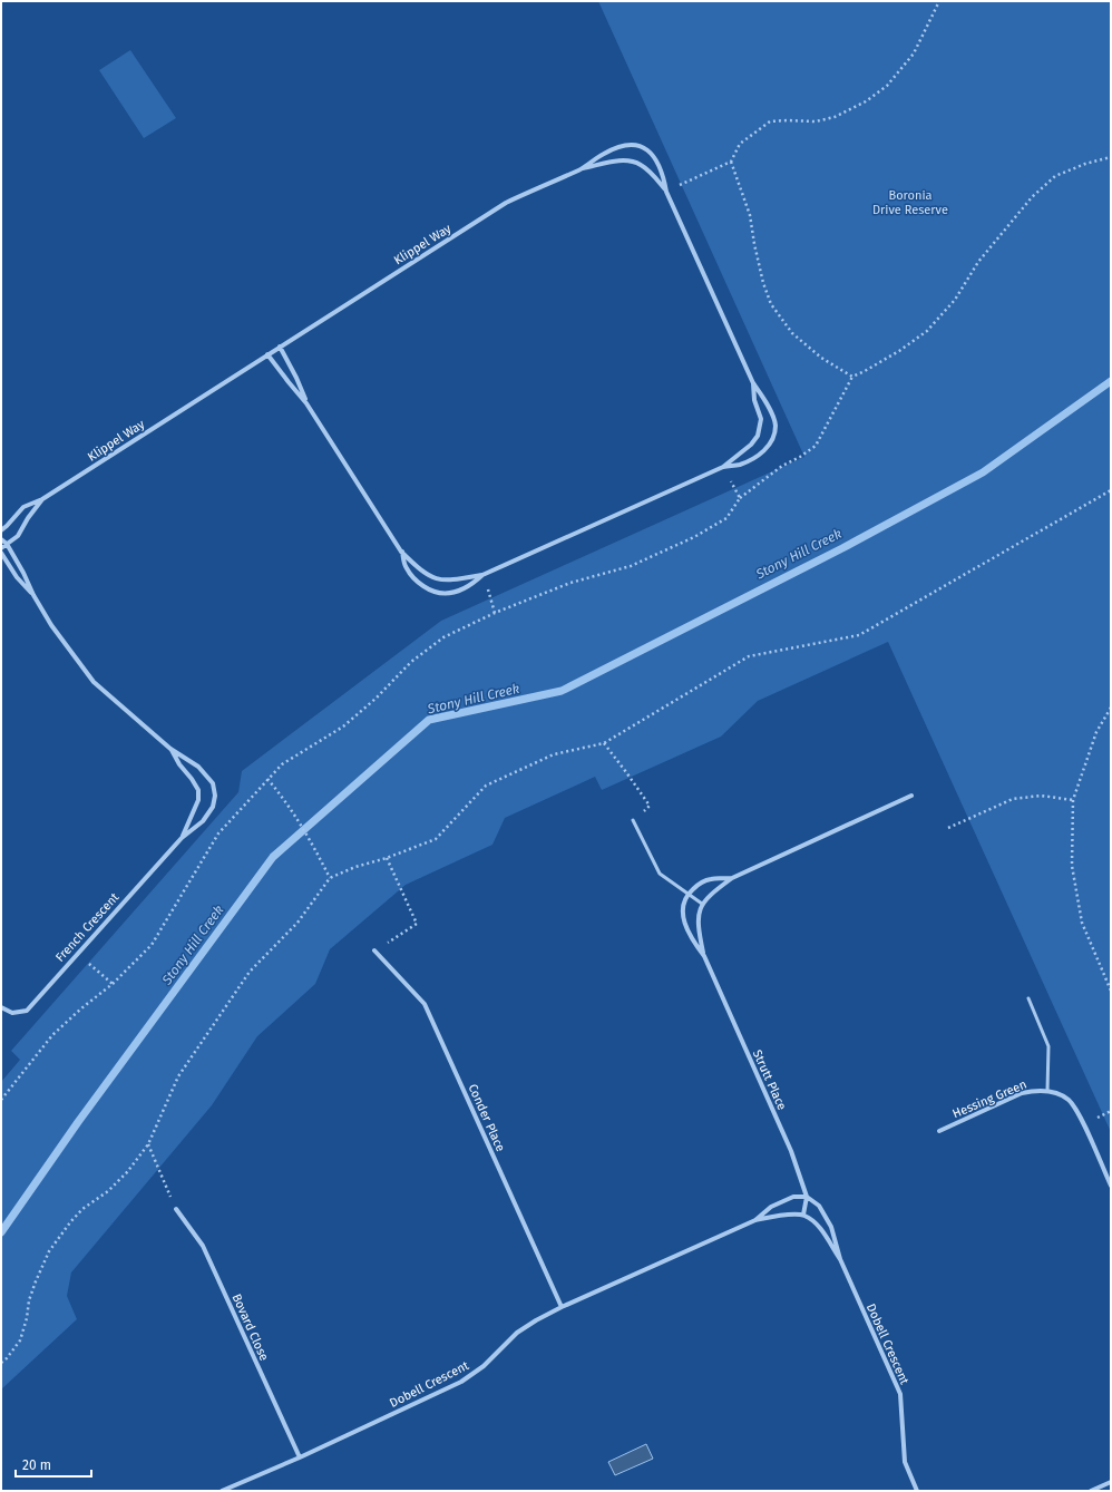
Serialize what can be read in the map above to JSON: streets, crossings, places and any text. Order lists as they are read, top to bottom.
{
  "streets": {
    "street": [
      "Klippel Way",
      "French Crescent",
      "Strutt Place",
      "Hessing Green",
      "Conder Place",
      "Bovard Close",
      "Dobell Crescent"
    ]
  },
  "crossings": [
    ["Klippel Way", "French Crescent"],
    ["Strutt Place", "Dobell Crescent"],
    ["Conder Place", "Dobell Crescent"],
    ["Bovard Close", "Dobell Crescent"]
  ],
  "water": ["Stony Hill Creek"],
  "parks": ["Boronia Drive Reserve"],
  "scale_bar": "20 m"
}
